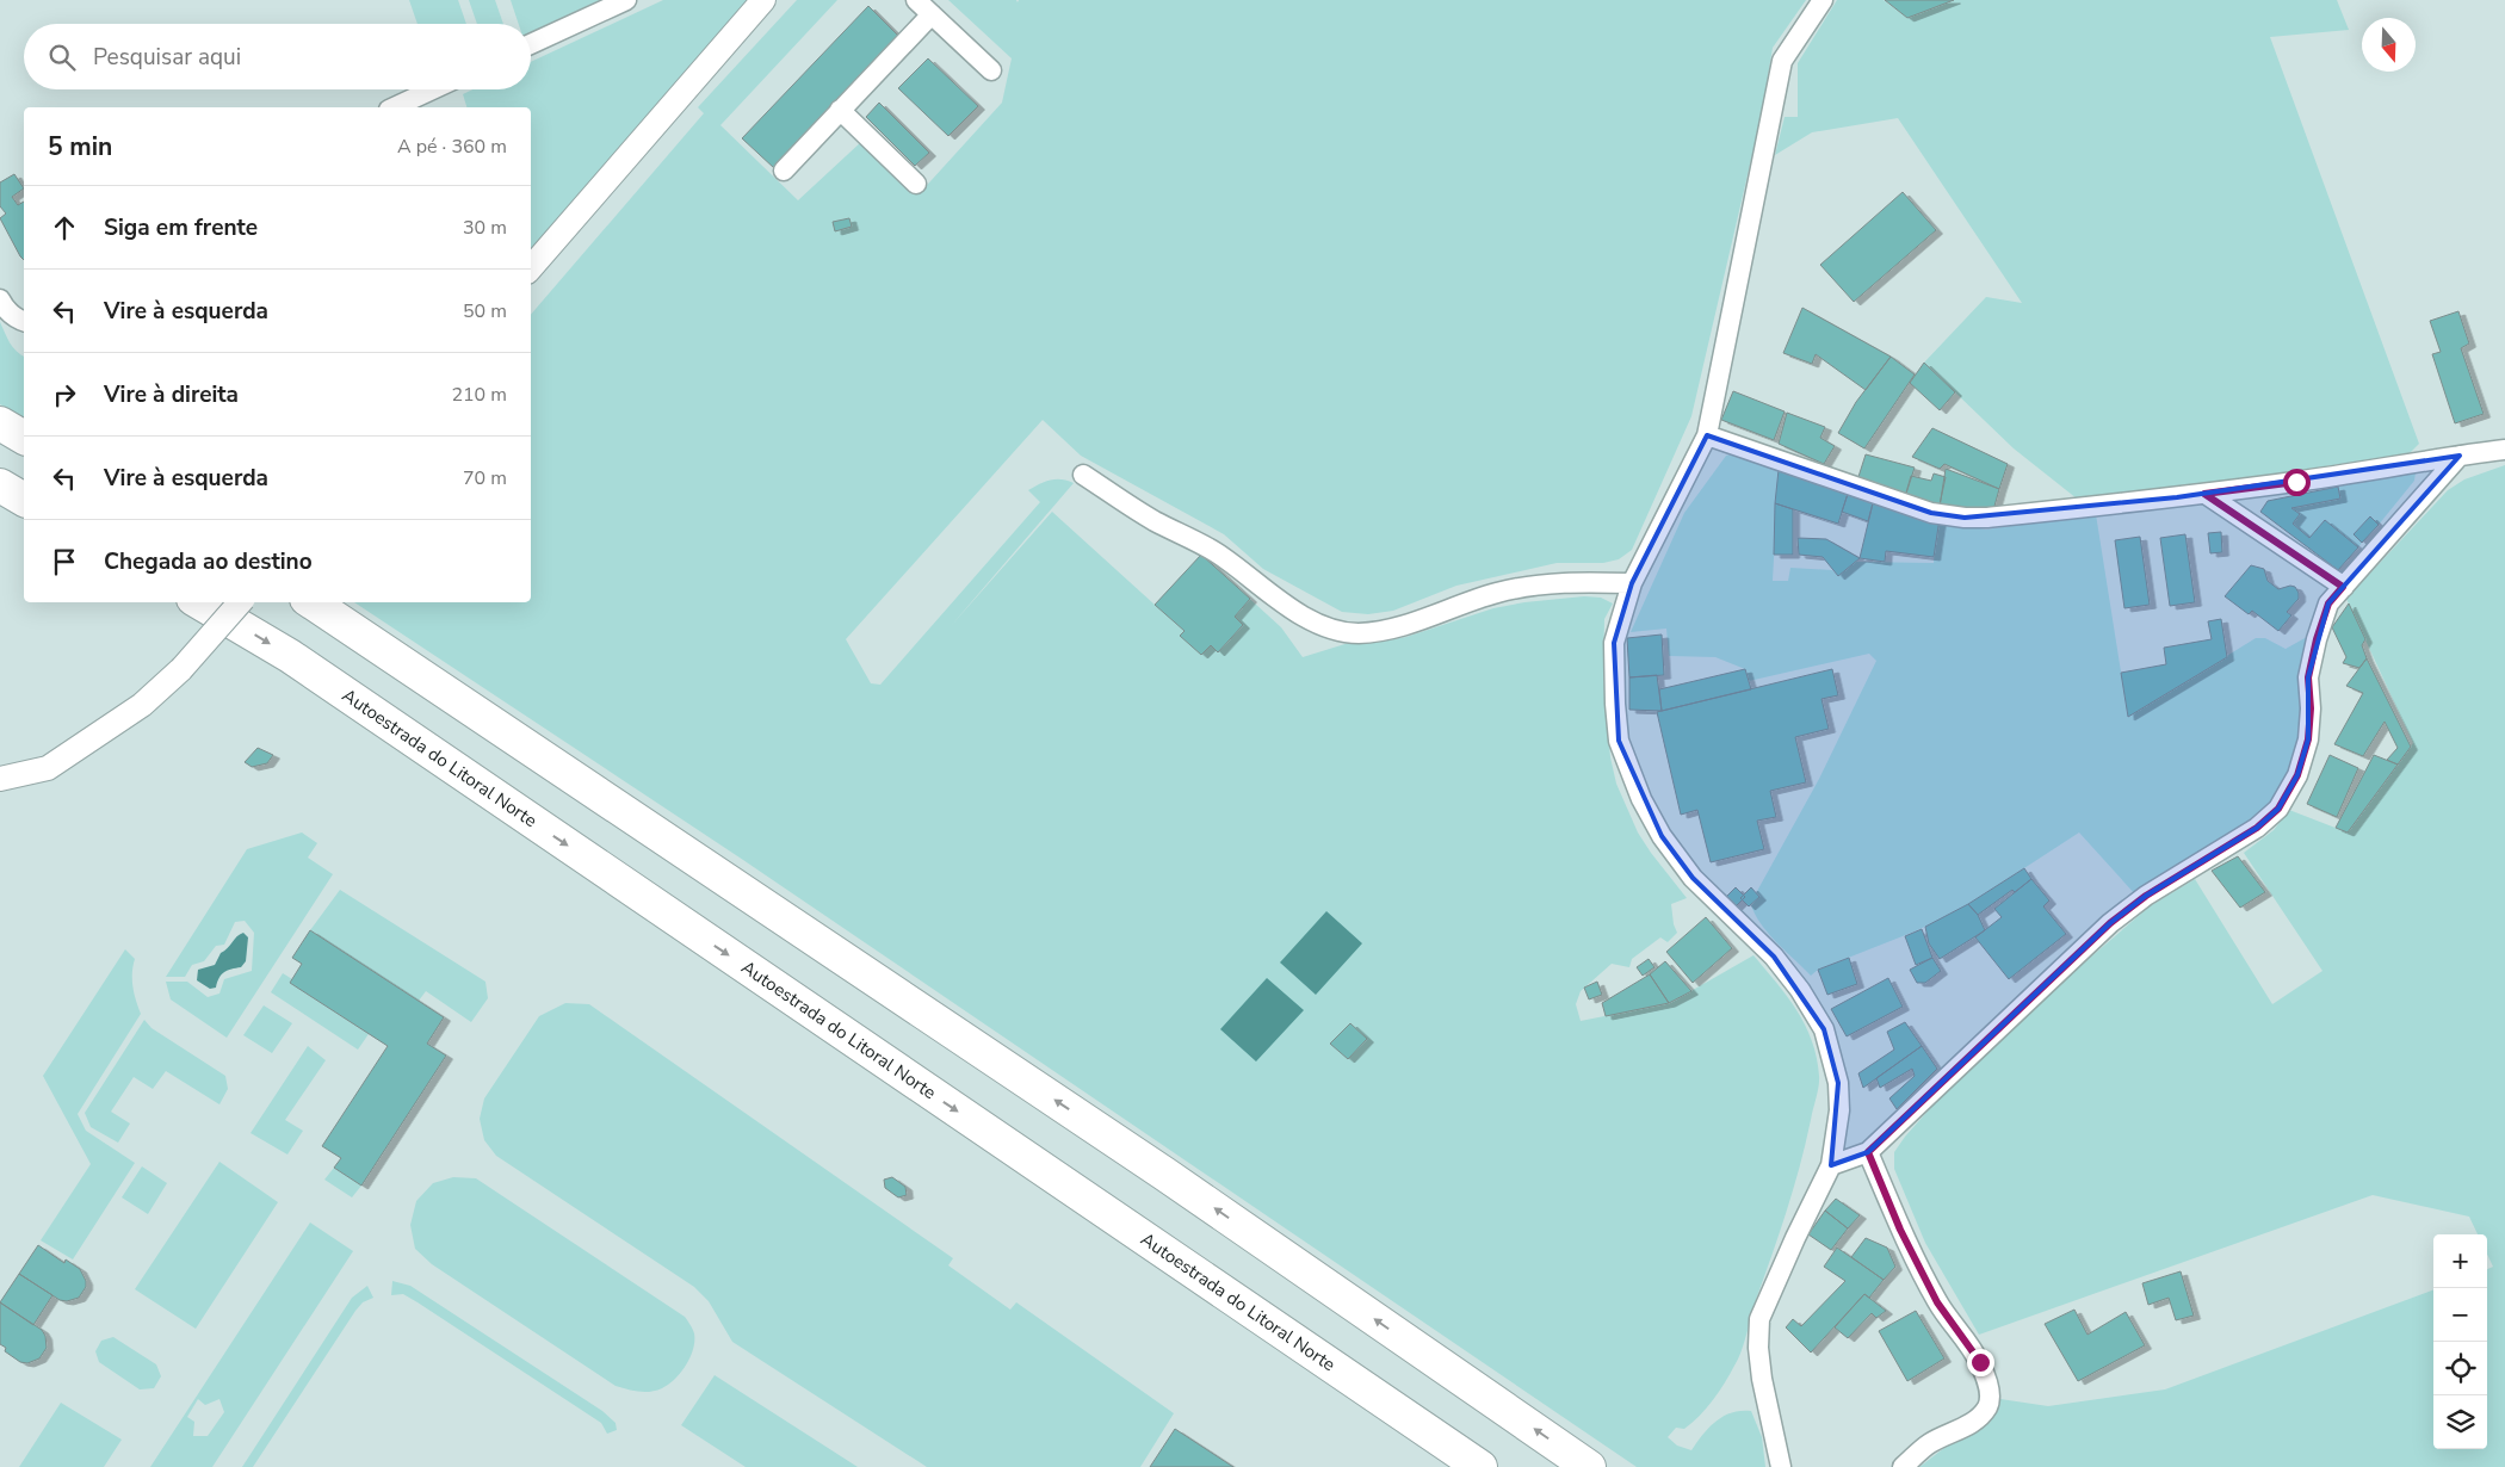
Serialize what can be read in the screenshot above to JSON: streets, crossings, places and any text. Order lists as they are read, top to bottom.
{
  "streets": {
    "highway": ["Autoestrada do Litoral Norte"]
  },
  "north": "bottom",
  "page": {
    "search": "Pesquisar aqui",
    "heading": ["5 min", "A pé · 360 m"],
    "list": [
      ["Siga em frente", "30 m"],
      ["Vire à esquerda", "50 m"],
      ["Vire à direita", "210 m"],
      ["Vire à esquerda", "70 m"],
      "Chegada ao destino"
    ],
    "map_buttons": ["+", "−"]
  }
}
